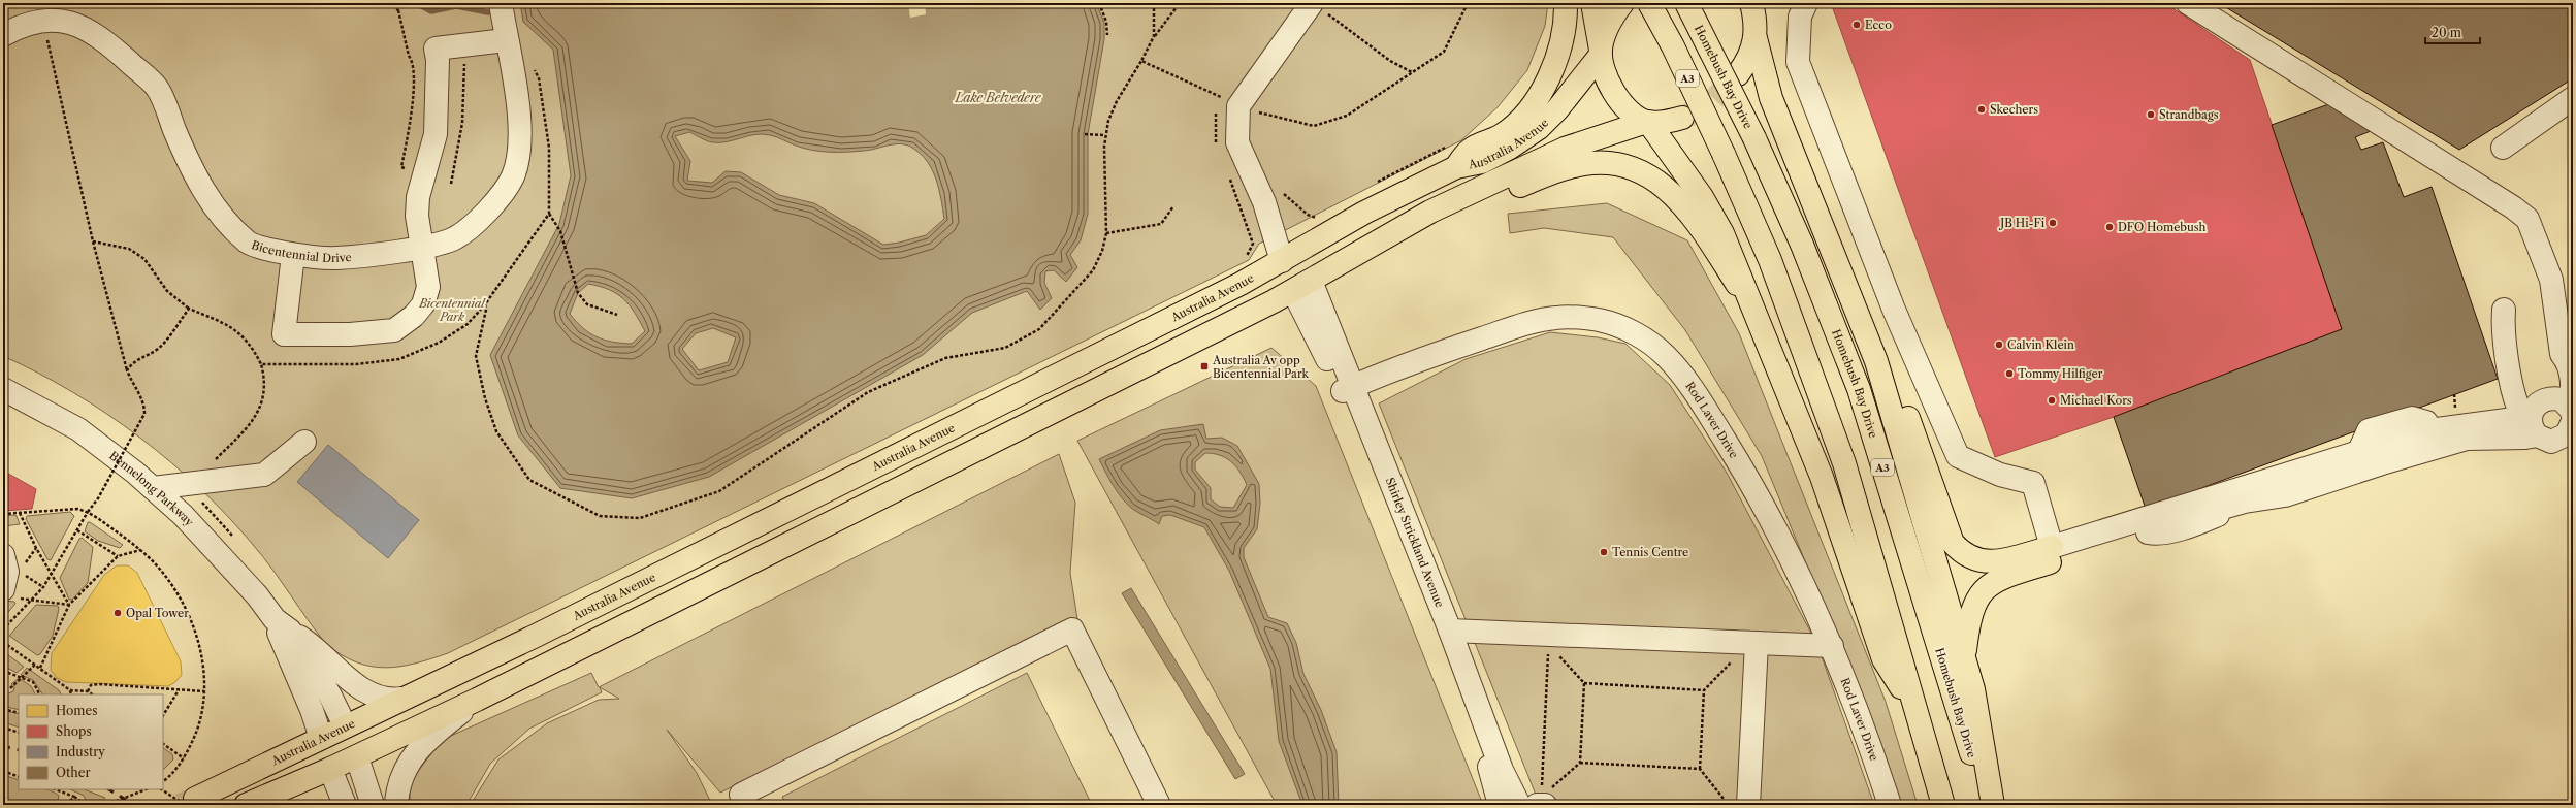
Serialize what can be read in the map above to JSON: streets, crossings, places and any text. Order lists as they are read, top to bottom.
{
  "streets": {
    "main road": ["Homebush Bay Drive", "A3", "Australia Avenue"],
    "street": [
      "Bicentennial Drive",
      "Rod Laver Drive",
      "Bennelong Parkway",
      "Shirley Strickland Avenue"
    ]
  },
  "crossings": [
    ["Australia Avenue", "Bennelong Parkway"],
    ["Rod Laver Drive", "Shirley Strickland Avenue"]
  ],
  "water": ["Lake Belvedere"],
  "parks": ["Bicentennial Park"],
  "places": {
    "other": [
      "Ecco",
      "Skechers",
      "Strandbags",
      "JB Hi-Fi",
      "DFO Homebush",
      "Calvin Klein",
      "Tommy Hilfiger",
      "Michael Kors",
      "Tennis Centre",
      "Opal Tower"
    ],
    "transit": ["Australia Av opp Bicentennial Park"]
  },
  "legend": [
    "Homes",
    "Shops",
    "Industry",
    "Other"
  ],
  "scale_bar": "20 m"
}
